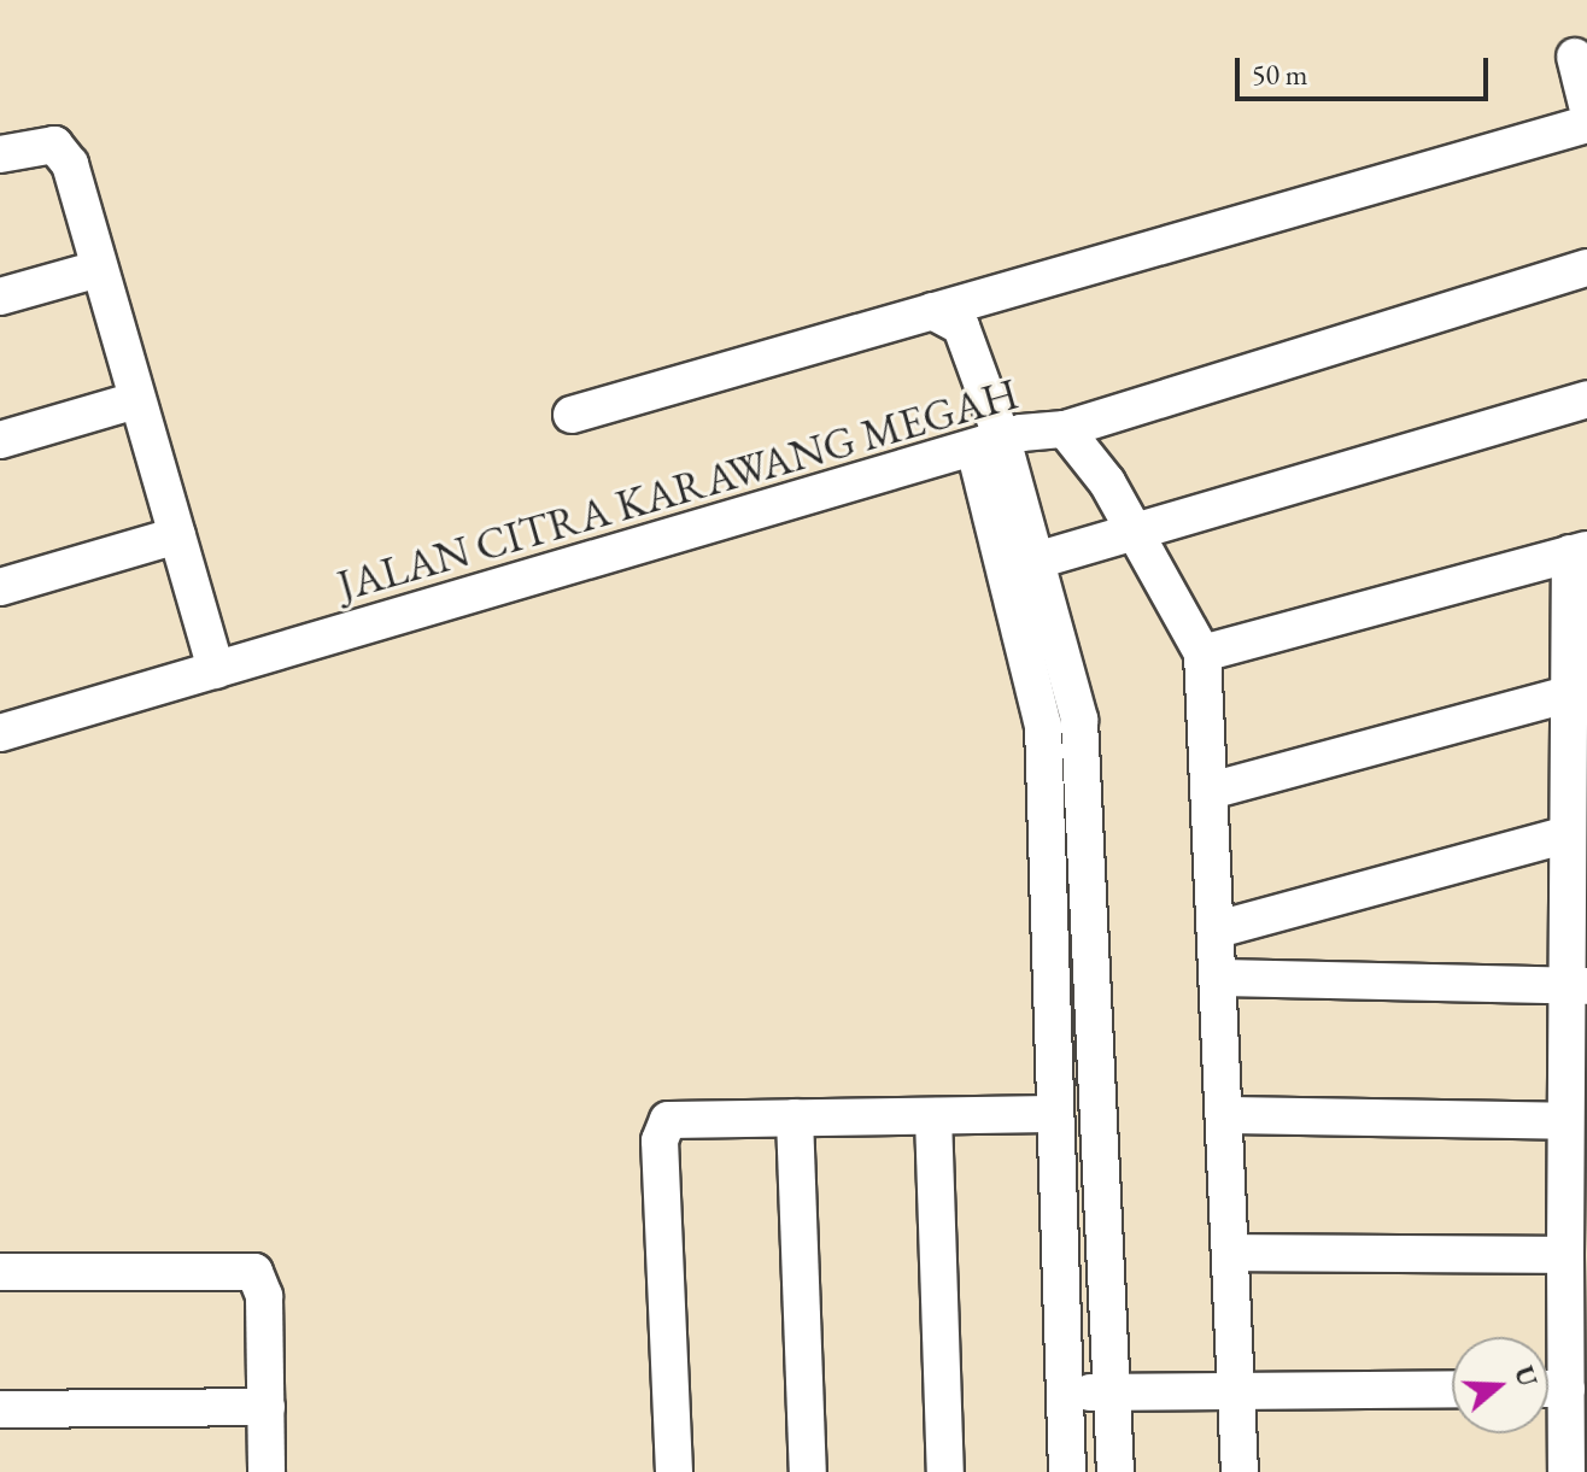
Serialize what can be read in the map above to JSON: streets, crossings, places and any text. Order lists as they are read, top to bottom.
{
  "streets": {
    "street": ["JALAN CITRA KARAWANG MEGAH"]
  },
  "scale_bar": "50 m",
  "north": "right"
}
